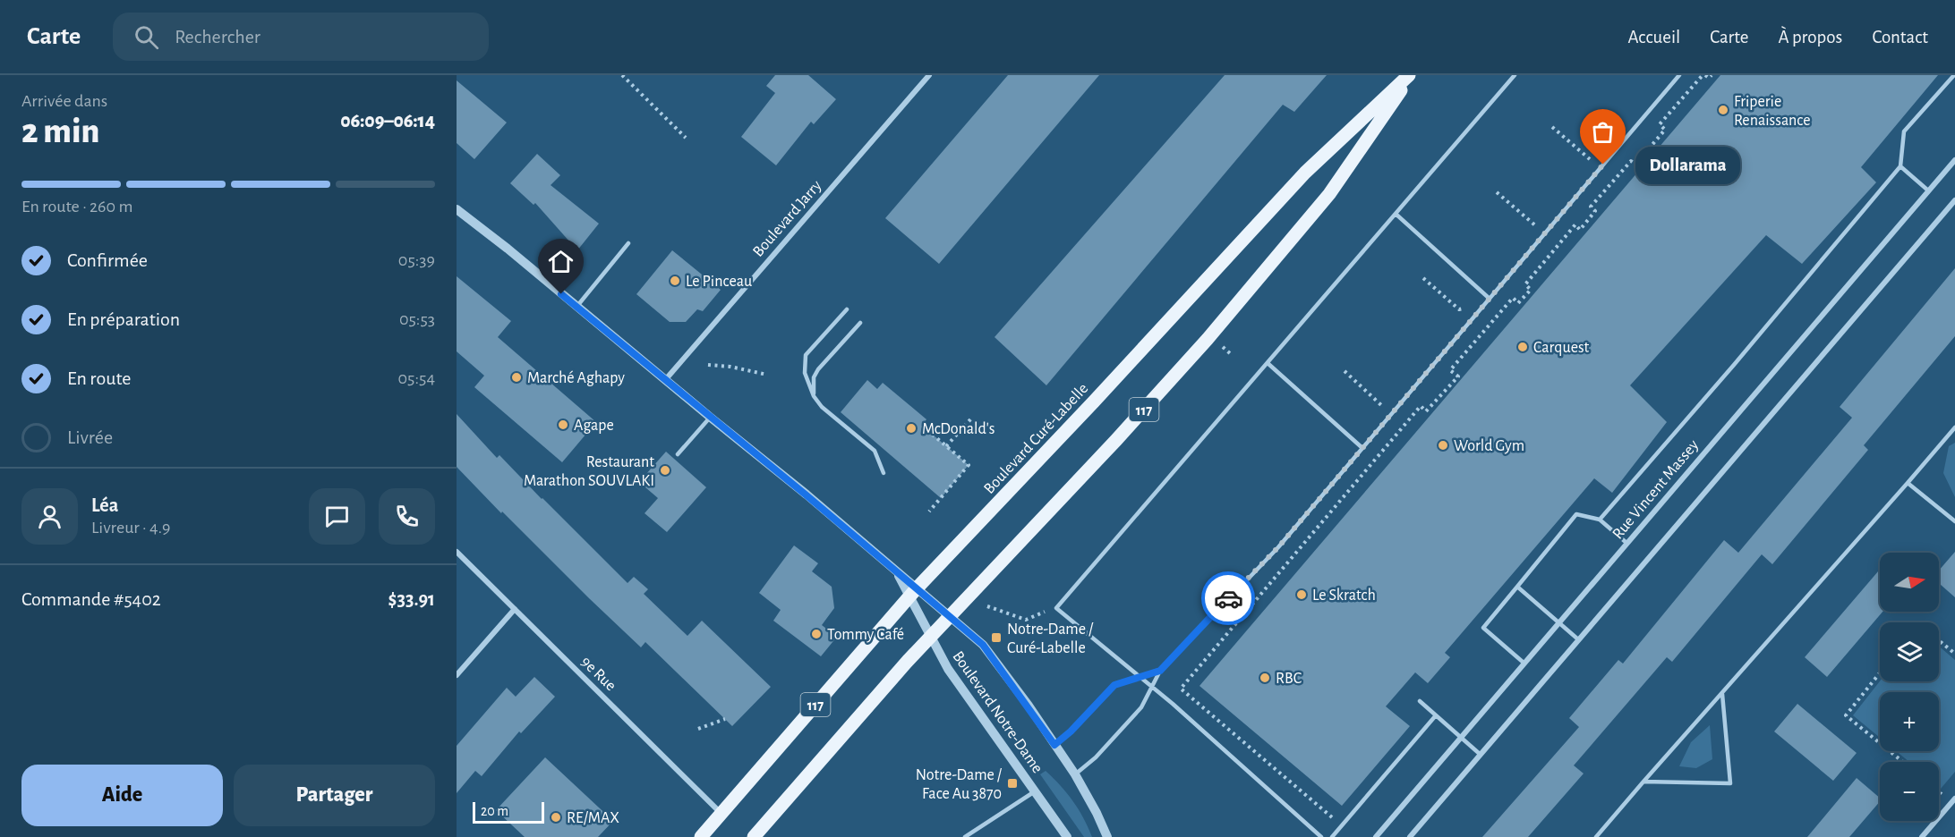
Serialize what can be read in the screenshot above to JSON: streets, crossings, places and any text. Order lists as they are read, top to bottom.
{
  "streets": {
    "main road": ["117", "Boulevard Curé-Labelle"],
    "street": [
      "Boulevard Jarry",
      "Rue Vincent Massey",
      "9e Rue",
      "Boulevard Notre-Dame"
    ]
  },
  "crossings": [
    ["Boulevard Jarry", "Boulevard Notre-Dame"],
    ["Boulevard Curé-Labelle", "9e Rue"],
    ["Boulevard Curé-Labelle", "Boulevard Notre-Dame"]
  ],
  "places": {
    "other": [
      "Friperie Renaissance",
      "Dollarama",
      "Le Pinceau",
      "Carquest",
      "Marché Aghapy",
      "Agape",
      "McDonald's",
      "World Gym",
      "Restaurant Marathon SOUVLAKI",
      "Le Skratch",
      "Tommy Café",
      "RBC",
      "RE/MAX"
    ],
    "transit": ["Notre-Dame / Curé-Labelle", "Notre-Dame / Face Au 3870"]
  },
  "scale_bar": "20 m",
  "north": "right",
  "page": {
    "header": "Carte",
    "search": "Rechercher",
    "nav": [
      "Accueil",
      "Carte",
      "À propos",
      "Contact"
    ],
    "heading": ["2 min", "Arrivée dans", "06:09–06:14"],
    "panel": [
      "Léa",
      "Livreur · 4.9",
      "Commande #5402",
      "$33.91"
    ],
    "bubble": "Dollarama",
    "bar": "En route · 260 m",
    "list": [
      ["Confirmée", "05:39"],
      ["En préparation", "05:53"],
      ["En route", "05:54"],
      "Livrée"
    ],
    "map_buttons": ["+", "−"],
    "buttons": ["Aide", "Partager"],
    "scale": "20 m"
  }
}
